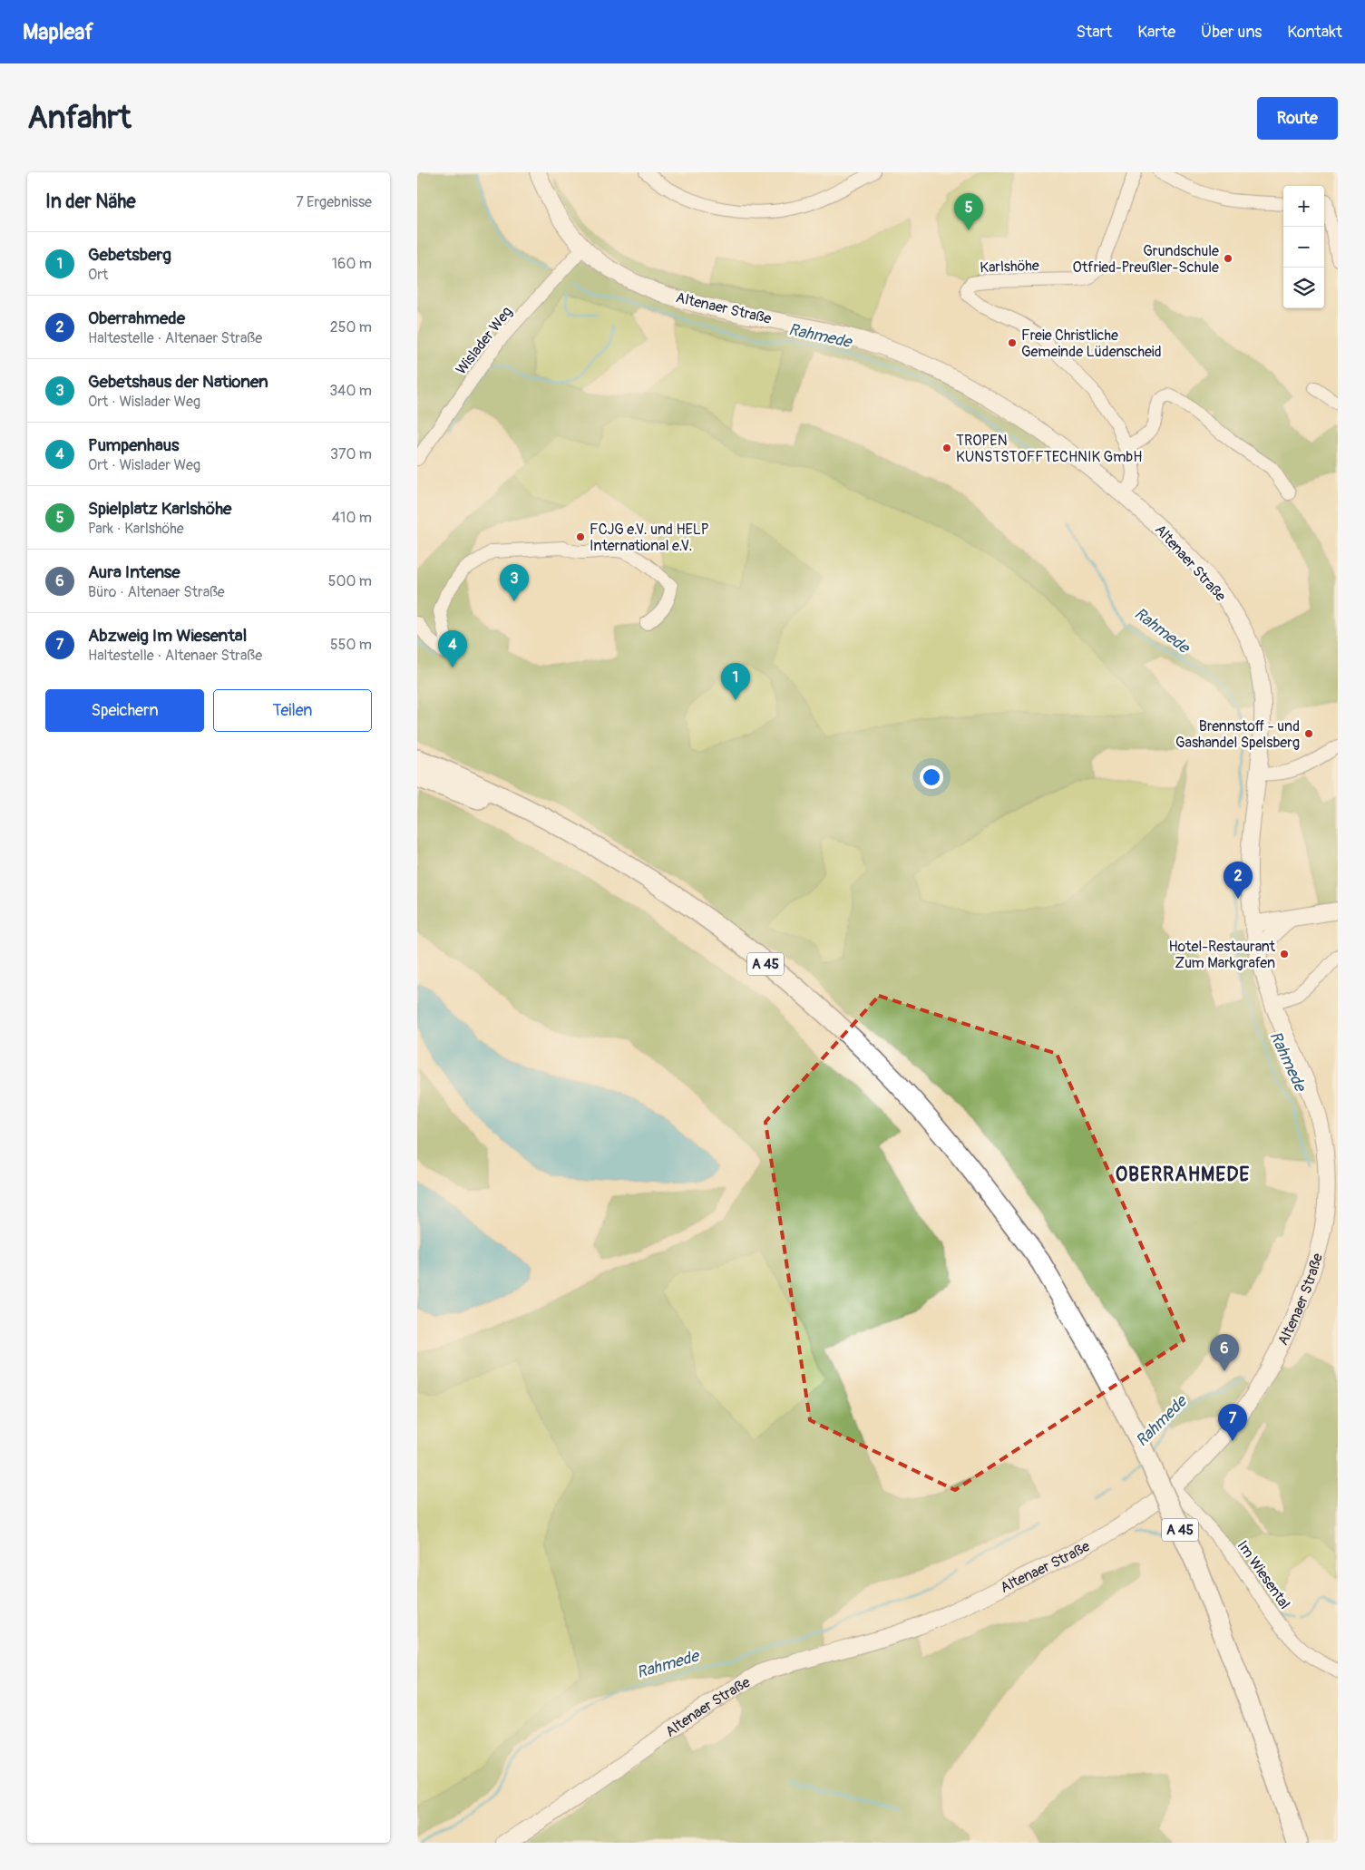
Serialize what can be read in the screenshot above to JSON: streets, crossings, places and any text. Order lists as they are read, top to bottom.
{
  "streets": {
    "highway": ["A 45"],
    "main road": ["Altenaer Straße"],
    "street": ["Karlshöhe", "Wislader Weg", "Im Wiesental"]
  },
  "crossings": [
    ["Karlshöhe", "Altenaer Straße"],
    ["Altenaer Straße", "Wislader Weg"],
    ["Altenaer Straße", "Im Wiesental"]
  ],
  "districts": ["OBERRAHMEDE"],
  "water": ["Rahmede"],
  "places": [
    "Grundschule Otfried-Preußler-Schule",
    "Freie Christliche Gemeinde Lüdenscheid",
    "TROPEN KUNSTSTOFFTECHNIK GmbH",
    "FCJG e.V. und HELP International e.V.",
    "Brennstoff - und Gashandel Spelsberg",
    "Hotel-Restaurant Zum Markgrafen"
  ],
  "page": {
    "header": "Mapleaf",
    "nav": [
      "Start",
      "Karte",
      "Über uns",
      "Kontakt"
    ],
    "buttons": [
      "Route",
      ["Speichern", "Teilen"]
    ],
    "title": "Anfahrt",
    "heading": ["In der Nähe", "7 Ergebnisse"],
    "map_buttons": ["+", "−"],
    "pins": [
      "5",
      "3",
      "4",
      "1",
      "2",
      "6",
      "7"
    ],
    "list": [
      {
        "mark": "1",
        "name": "Gebetsberg",
        "note": "Ort",
        "value": "160 m"
      },
      {
        "mark": "2",
        "name": "Oberrahmede",
        "note": "Haltestelle · Altenaer Straße",
        "value": "250 m"
      },
      {
        "mark": "3",
        "name": "Gebetshaus der Nationen",
        "note": "Ort · Wislader Weg",
        "value": "340 m"
      },
      {
        "mark": "4",
        "name": "Pumpenhaus",
        "note": "Ort · Wislader Weg",
        "value": "370 m"
      },
      {
        "mark": "5",
        "name": "Spielplatz Karlshöhe",
        "note": "Park · Karlshöhe",
        "value": "410 m"
      },
      {
        "mark": "6",
        "name": "Aura Intense",
        "note": "Büro · Altenaer Straße",
        "value": "500 m"
      },
      {
        "mark": "7",
        "name": "Abzweig Im Wiesental",
        "note": "Haltestelle · Altenaer Straße",
        "value": "550 m"
      }
    ]
  }
}
